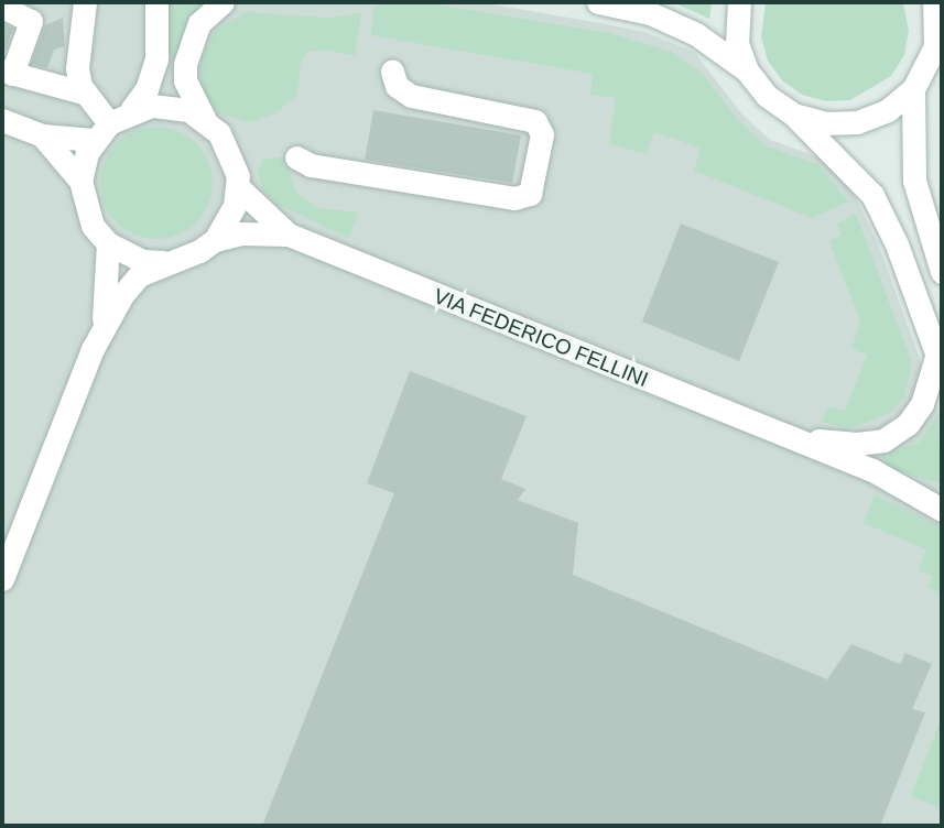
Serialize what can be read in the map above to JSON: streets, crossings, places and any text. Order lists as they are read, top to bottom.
{
  "streets": {
    "street": ["VIA FEDERICO FELLINI"]
  }
}
